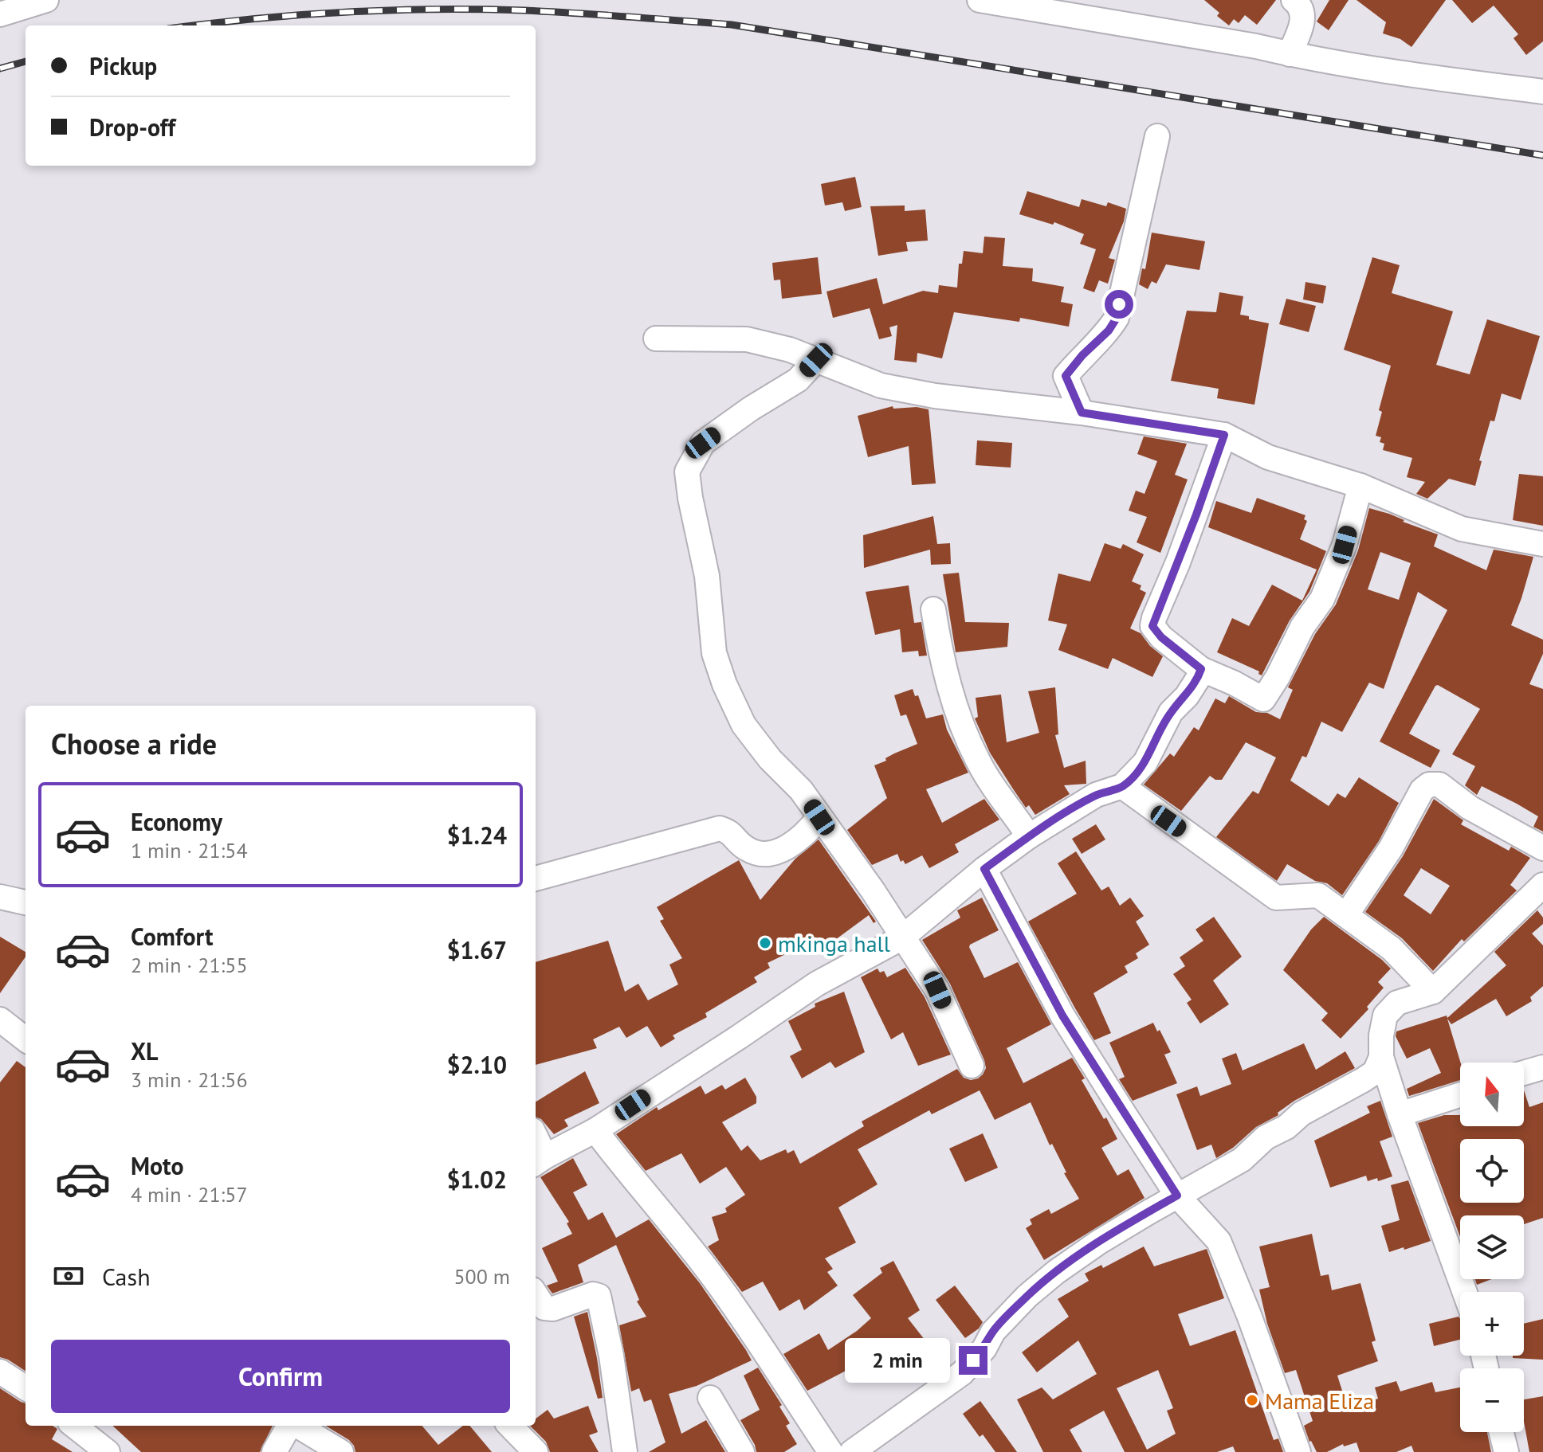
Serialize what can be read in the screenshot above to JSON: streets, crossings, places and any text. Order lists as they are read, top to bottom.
{
  "places": ["mkinga hall", "Mama Eliza"],
  "north": "top",
  "page": {
    "banner": ["Pickup", "Drop-off"],
    "heading": "Choose a ride",
    "list": [
      {
        "name": "Economy",
        "note": "1 min · 21:54",
        "value": "$1.24"
      },
      {
        "name": "Comfort",
        "note": "2 min · 21:55",
        "value": "$1.67"
      },
      {
        "name": "XL",
        "note": "3 min · 21:56",
        "value": "$2.10"
      },
      {
        "name": "Moto",
        "note": "4 min · 21:57",
        "value": "$1.02"
      }
    ],
    "map_buttons": ["+", "−"],
    "pay": ["Cash", "500 m"],
    "buttons": "Confirm",
    "bubble": "2 min"
  }
}
